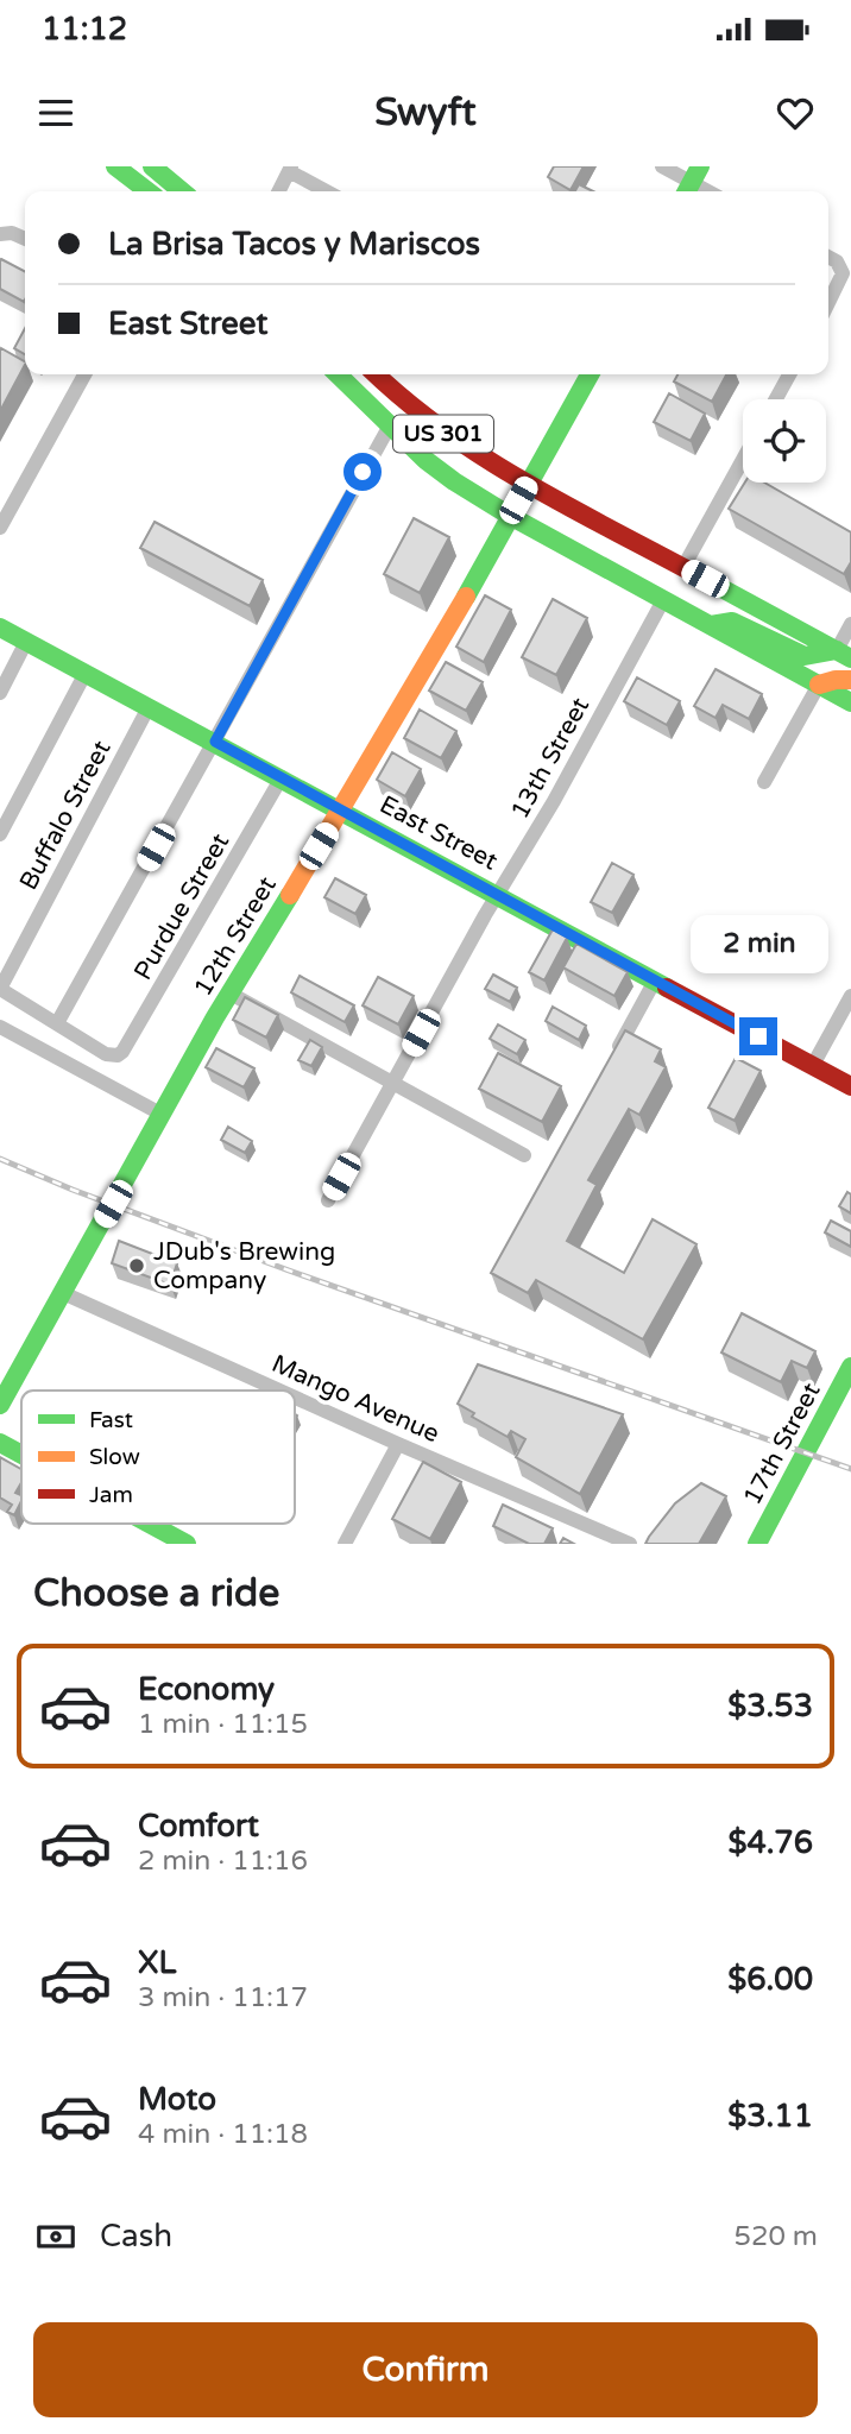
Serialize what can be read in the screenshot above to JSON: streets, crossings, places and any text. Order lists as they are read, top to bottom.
{
  "streets": {
    "street": [
      "US 301",
      "13th Street",
      "Buffalo Street",
      "East Street",
      "Purdue Street",
      "12th Street",
      "Mango Avenue",
      "17th Street"
    ]
  },
  "crossings": [
    ["US 301", "13th Street"],
    ["US 301", "12th Street"],
    ["13th Street", "East Street"],
    ["Buffalo Street", "East Street"],
    ["East Street", "Purdue Street"],
    ["East Street", "12th Street"],
    ["12th Street", "Mango Avenue"]
  ],
  "places": ["JDub's Brewing Company"],
  "legend": ["Fast", "Slow", "Jam"],
  "page": {
    "status": "11:12",
    "header": "Swyft",
    "banner": ["La Brisa Tacos y Mariscos", "East Street"],
    "bubble": "2 min",
    "heading": "Choose a ride",
    "list": [
      {
        "name": "Economy",
        "note": "1 min · 11:15",
        "value": "$3.53"
      },
      {
        "name": "Comfort",
        "note": "2 min · 11:16",
        "value": "$4.76"
      },
      {
        "name": "XL",
        "note": "3 min · 11:17",
        "value": "$6.00"
      },
      {
        "name": "Moto",
        "note": "4 min · 11:18",
        "value": "$3.11"
      }
    ],
    "pay": ["Cash", "520 m"],
    "buttons": "Confirm"
  }
}
